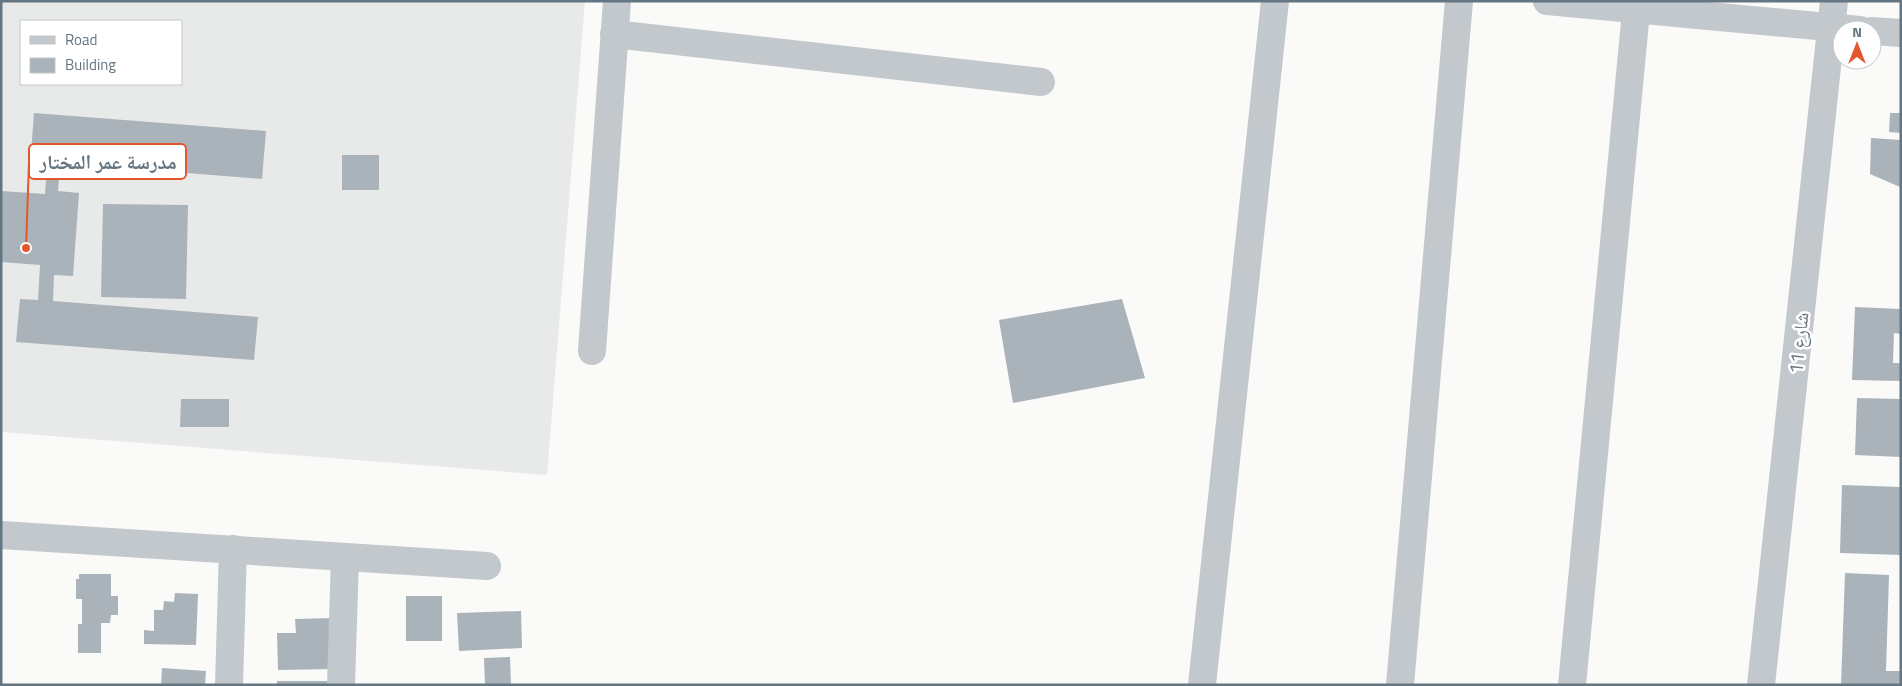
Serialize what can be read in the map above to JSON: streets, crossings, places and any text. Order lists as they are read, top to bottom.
{
  "streets": {
    "street": ["شارع 11"]
  },
  "places": ["مدرسة عمر المختار"],
  "legend": ["Road", "Building"],
  "north": "top"
}
